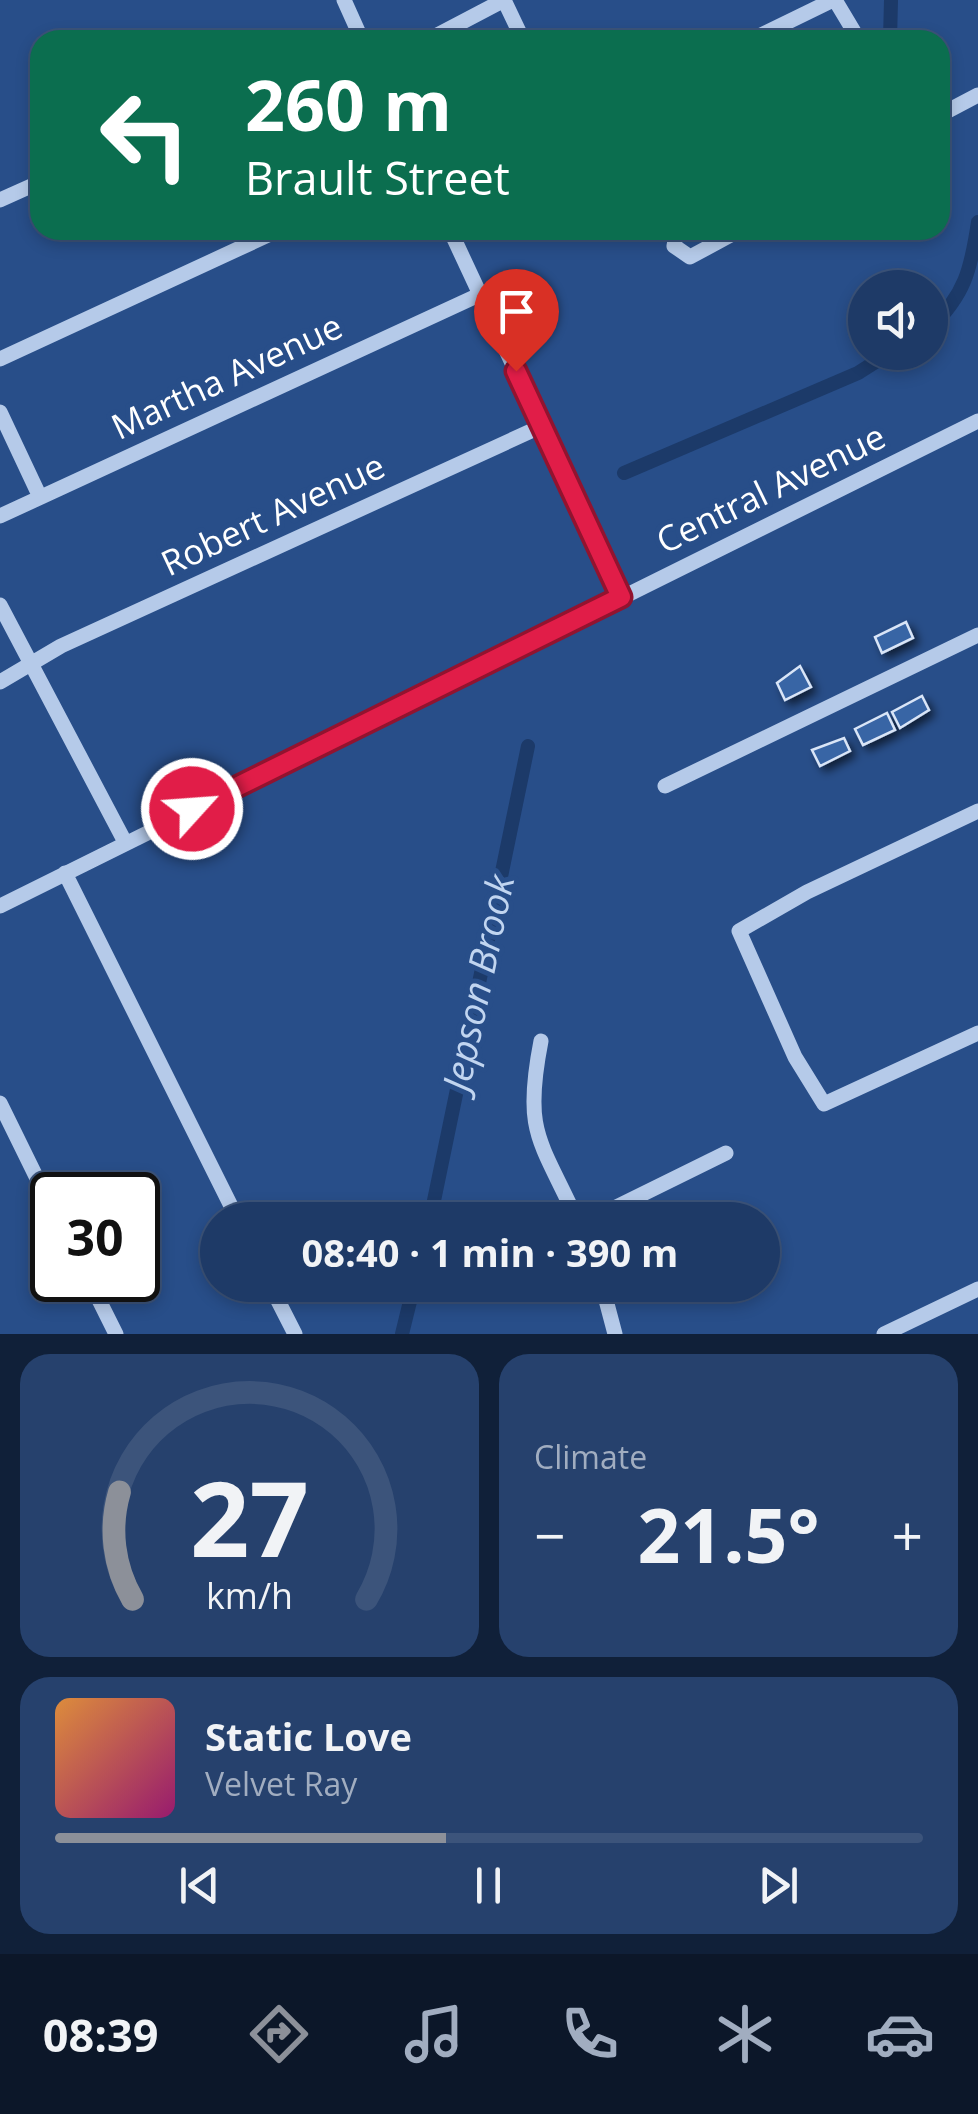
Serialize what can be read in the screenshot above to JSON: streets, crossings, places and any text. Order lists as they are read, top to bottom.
{
  "streets": {
    "street": ["Martha Avenue", "Central Avenue", "Robert Avenue"]
  },
  "water": ["Jepson Brook"],
  "page": {
    "turn": ["260 m", "Brault Street"],
    "limit": "30",
    "trip": "08:40 · 1 min · 390 m",
    "tile": "Climate",
    "heat": ["−", "21.5°", "+"],
    "song": ["Static Love", "Velvet Ray"],
    "tabs": "08:39",
    "gauge": ["27", "km/h"]
  }
}
